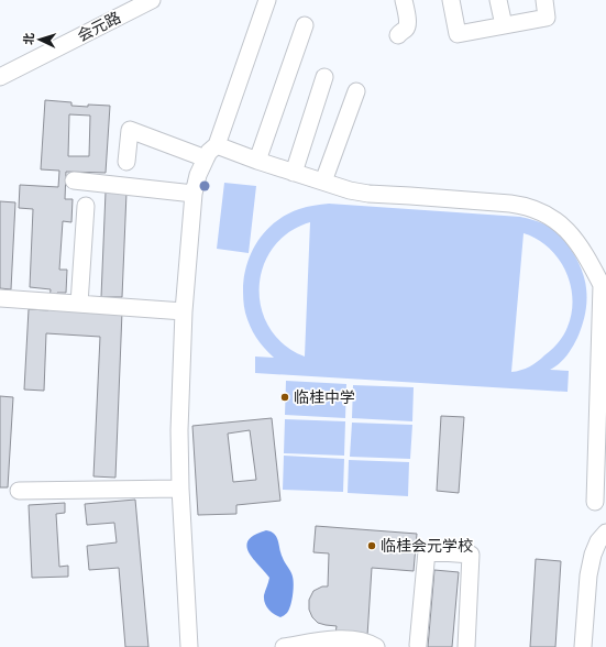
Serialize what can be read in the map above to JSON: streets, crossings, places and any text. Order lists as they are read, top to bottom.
{
  "streets": {
    "street": ["会元路"]
  },
  "places": ["临桂中学", "临桂会元学校"],
  "north": "left"
}
